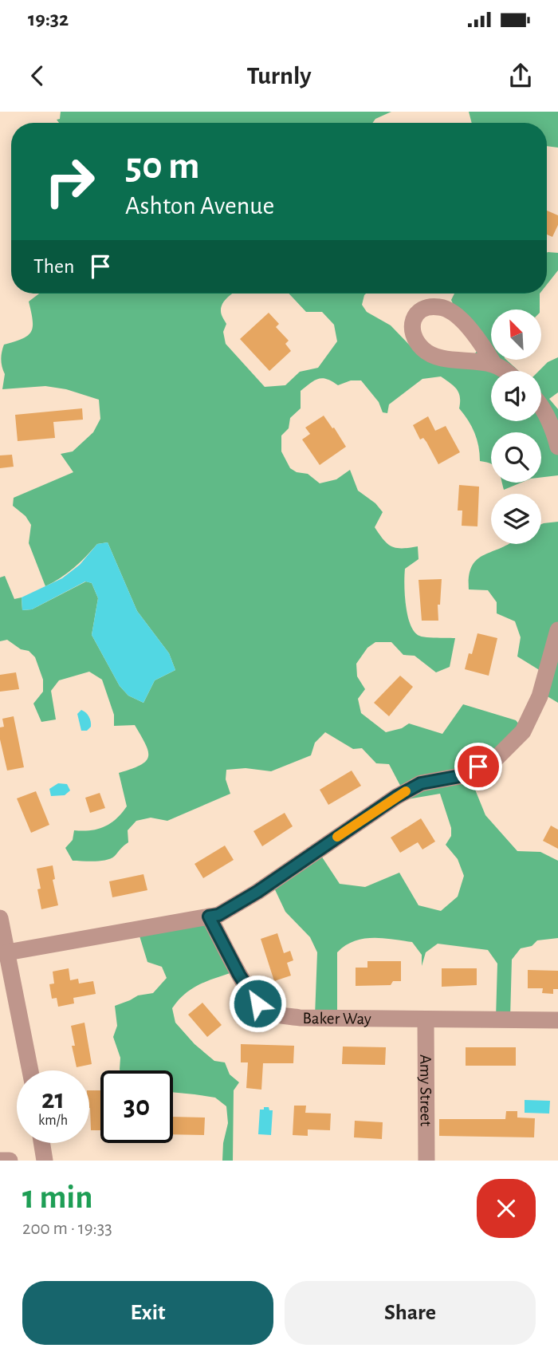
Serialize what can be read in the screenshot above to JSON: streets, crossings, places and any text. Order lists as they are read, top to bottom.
{
  "streets": {
    "street": ["Baker Way", "Amy Street"]
  },
  "crossings": [
    ["Baker Way", "Amy Street"]
  ],
  "north": "top left",
  "page": {
    "status": "19:32",
    "header": "Turnly",
    "turn": ["50 m", "Ashton Avenue"],
    "then": "Then",
    "speed": "21 km/h",
    "limit": "30",
    "heading": ["1 min", "200 m · 19:33"],
    "buttons": ["Exit", "Share"]
  }
}
